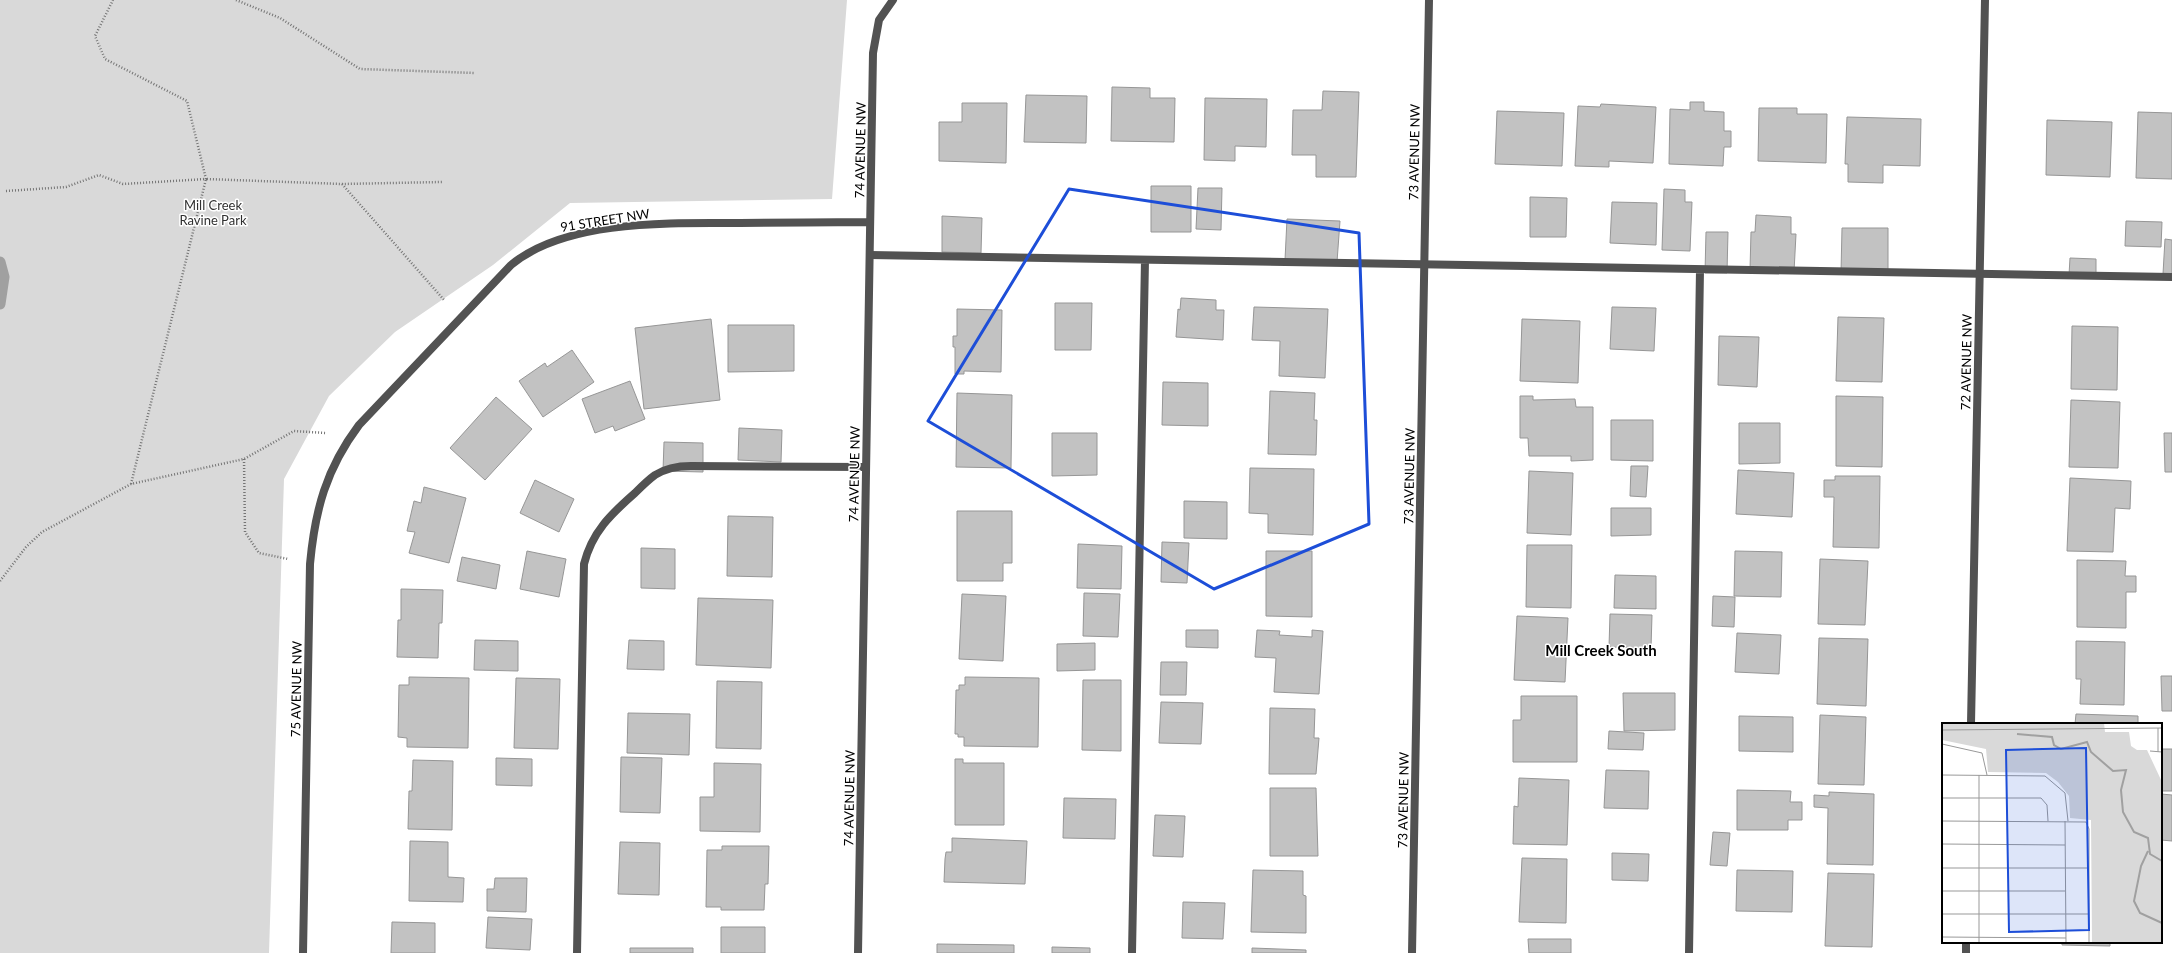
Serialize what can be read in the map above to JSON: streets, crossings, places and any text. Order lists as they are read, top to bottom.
{
  "streets": {
    "street": [
      "74 AVENUE NW",
      "73 AVENUE NW",
      "91 STREET NW",
      "72 AVENUE NW",
      "75 AVENUE NW"
    ]
  },
  "crossings": [
    ["74 AVENUE NW", "91 STREET NW"],
    ["91 STREET NW", "75 AVENUE NW"]
  ],
  "districts": ["Mill Creek South"],
  "parks": ["Mill Creek Ravine Park"]
}
